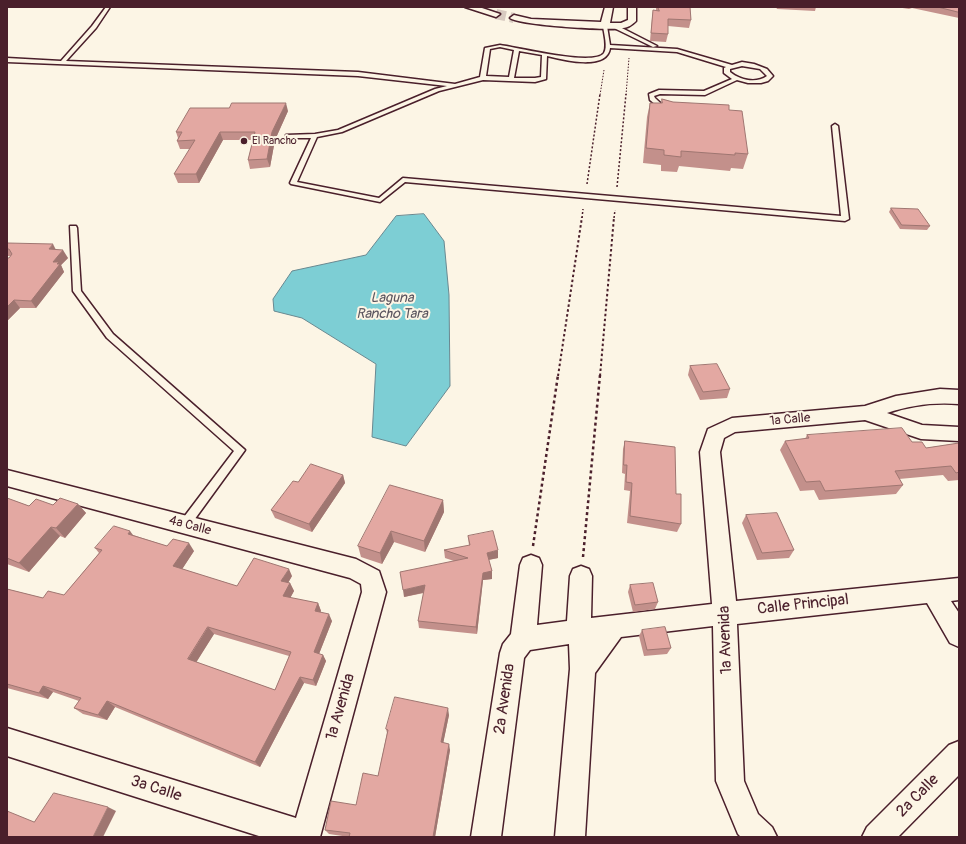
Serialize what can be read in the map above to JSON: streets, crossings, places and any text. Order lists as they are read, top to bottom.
{
  "streets": {
    "street": [
      "1a Calle",
      "4a Calle",
      "Calle Principal",
      "1a Avenida",
      "2a Avenida",
      "3a Calle",
      "2a Calle"
    ]
  },
  "crossings": [
    ["1a Calle", "1a Avenida"],
    ["4a Calle", "1a Avenida"],
    ["Calle Principal", "1a Avenida"],
    ["Calle Principal", "2a Avenida"],
    ["1a Avenida", "3a Calle"]
  ],
  "water": ["Laguna Rancho Tara"],
  "places": ["El Rancho"]
}
